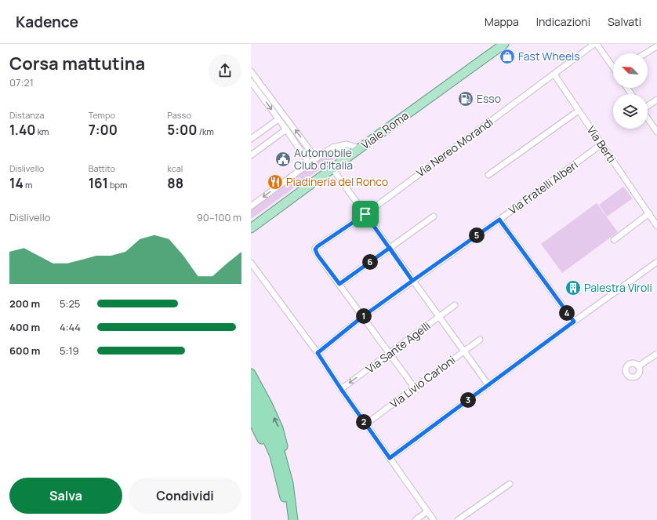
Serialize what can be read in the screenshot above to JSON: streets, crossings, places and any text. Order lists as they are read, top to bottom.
{
  "streets": {
    "main road": ["Viale Roma"],
    "street": [
      "Via Berti",
      "Via Nereo Morandi",
      "Via Fratelli Alberi",
      "Via Sante Agelli",
      "Via Livio Carloni"
    ]
  },
  "crossings": [
    ["Via Berti", "Via Nereo Morandi"],
    ["Via Berti", "Via Fratelli Alberi"]
  ],
  "one_way": ["Via Sante Agelli"],
  "places": {
    "shop": ["Fast Wheels"],
    "fuel station": ["Esso"],
    "public building": ["Automobile Club d'Italia"],
    "restaurant": ["Piadineria del Ronco"],
    "building": ["Palestra Viroli"]
  },
  "north": "top left",
  "page": {
    "header": "Kadence",
    "nav": ["Mappa", "Indicazioni", "Salvati"],
    "heading": ["Corsa mattutina", "07:21"],
    "stats": [
      ["Distanza", "1.40 km"],
      ["Tempo", "7:00"],
      ["Passo", "5:00 /km"],
      ["Dislivello", "14 m"],
      ["Battito", "161 bpm"],
      ["kcal", "88"]
    ],
    "chart": ["Dislivello", "90–100 m"],
    "pins": [
      "5",
      "6",
      "4",
      "1",
      "3",
      "2"
    ],
    "list": [
      {
        "name": "200 m",
        "note": "5:25"
      },
      {
        "name": "400 m",
        "note": "4:44"
      },
      {
        "name": "600 m",
        "note": "5:19"
      }
    ],
    "buttons": ["Salva", "Condividi"]
  }
}
